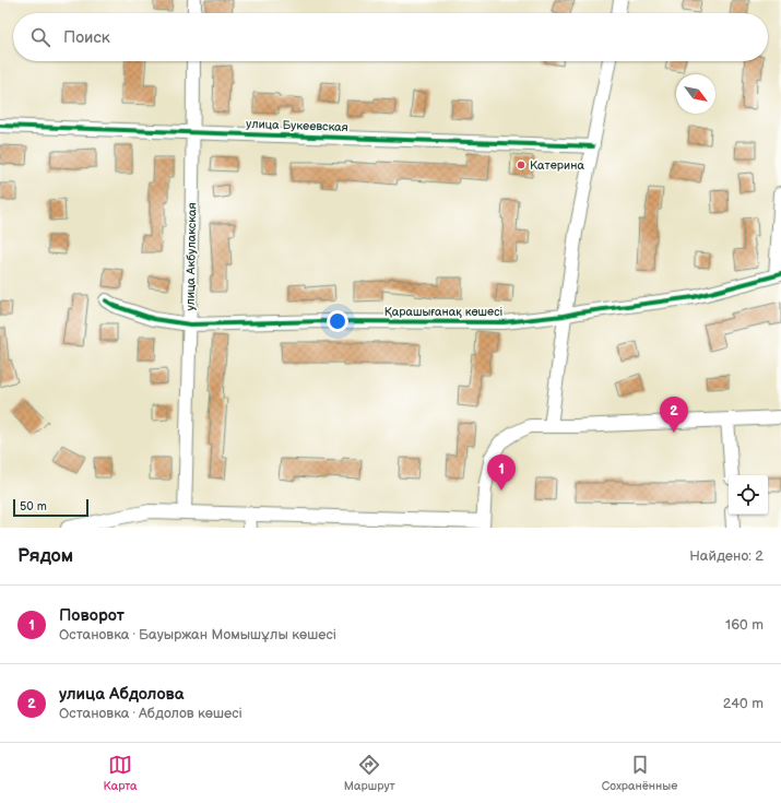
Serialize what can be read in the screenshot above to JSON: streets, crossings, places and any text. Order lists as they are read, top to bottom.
{
  "streets": {
    "street": ["улица Букеевская", "улица Акбулакская", "Қарашығанақ көшесі"]
  },
  "crossings": [
    ["улица Букеевская", "улица Акбулакская"],
    ["улица Акбулакская", "Қарашығанақ көшесі"]
  ],
  "places": ["Катерина"],
  "scale_bar": "50 m",
  "north": "bottom right",
  "page": {
    "search": "Поиск",
    "pins": ["2", "1"],
    "scale": "50 m",
    "heading": ["Рядом", "Найдено: 2"],
    "list": [
      {
        "mark": "1",
        "name": "Поворот",
        "note": "Остановка · Бауыржан Момышұлы көшесі",
        "value": "160 m"
      },
      {
        "mark": "2",
        "name": "улица Абдолова",
        "note": "Остановка · Абдолов көшесі",
        "value": "240 m"
      }
    ],
    "nav": ["Карта", "Маршрут", "Сохранённые"]
  }
}
